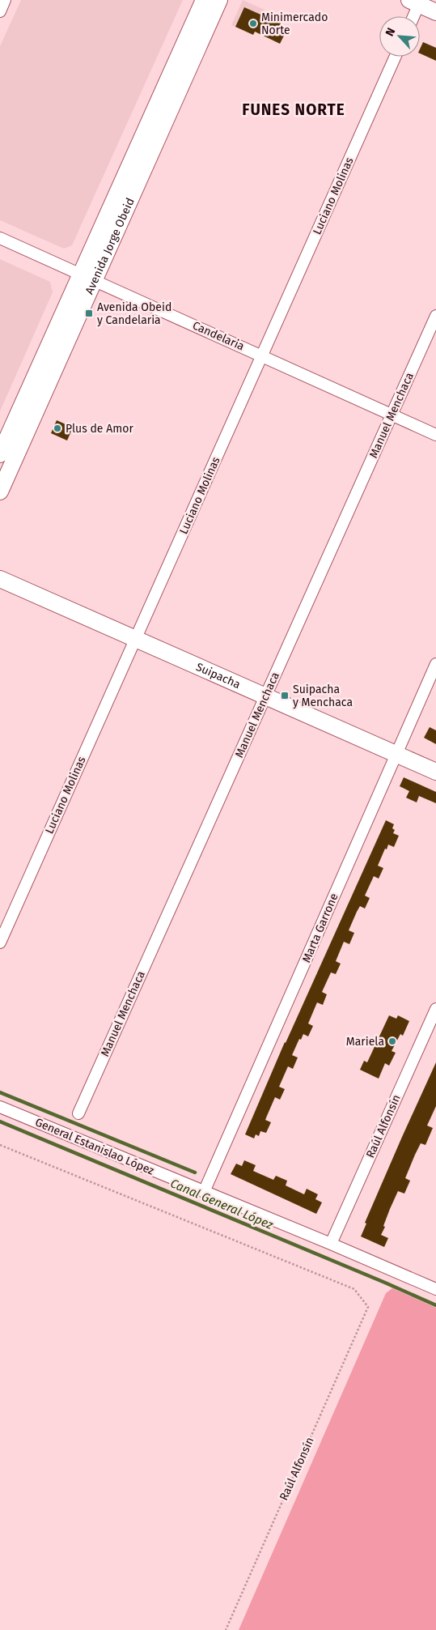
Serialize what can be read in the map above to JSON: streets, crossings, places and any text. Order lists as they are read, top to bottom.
{
  "streets": {
    "main road": ["Avenida Jorge Obeid", "Suipacha"],
    "street": [
      "Luciano Molinas",
      "Candelaria",
      "Manuel Menchaca",
      "Marta Garrone",
      "Raúl Alfonsín",
      "General Estanislao López"
    ]
  },
  "crossings": [
    ["Luciano Molinas", "Candelaria"],
    ["Luciano Molinas", "Suipacha"],
    ["Avenida Jorge Obeid", "Candelaria"],
    ["Candelaria", "Manuel Menchaca"],
    ["Manuel Menchaca", "Suipacha"],
    ["Suipacha", "Marta Garrone"],
    ["Marta Garrone", "General Estanislao López"],
    ["Raúl Alfonsín", "General Estanislao López"]
  ],
  "districts": ["FUNES NORTE"],
  "water": ["Canal General López"],
  "places": {
    "other": ["Minimercado Norte", "Plus de Amor", "Mariela"],
    "transit": ["Avenida Obeid y Candelaria", "Suipacha y Menchaca"]
  },
  "north": "top left"
}
